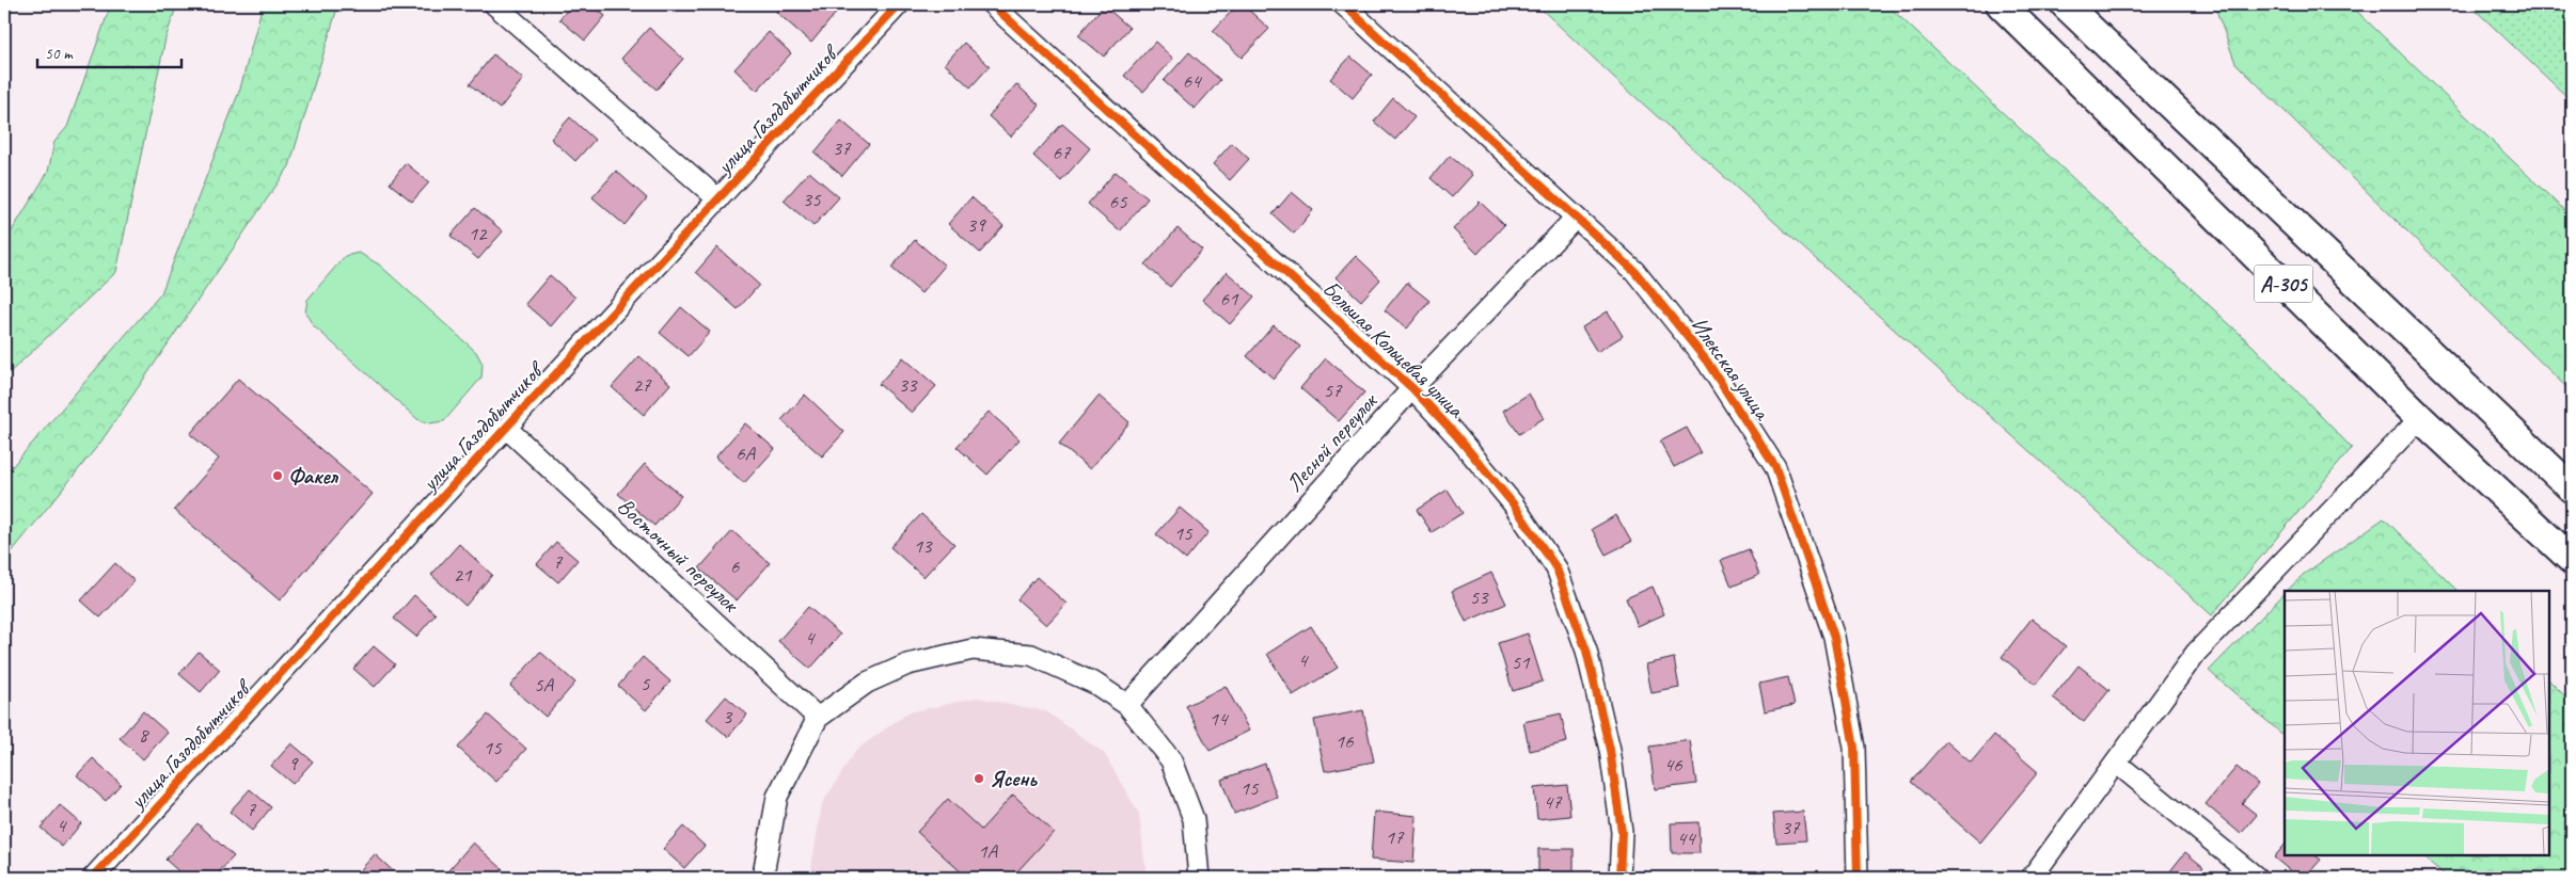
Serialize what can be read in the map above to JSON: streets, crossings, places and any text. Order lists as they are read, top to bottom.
{
  "streets": {
    "highway": ["А-305"],
    "street": [
      "улица Газодобытчиков",
      "Большая Кольцевая улица",
      "Илекская улица",
      "Лесной переулок",
      "Восточный переулок"
    ]
  },
  "crossings": [
    ["улица Газодобытчиков", "Восточный переулок"],
    ["Большая Кольцевая улица", "Лесной переулок"],
    ["Илекская улица", "Лесной переулок"]
  ],
  "places": ["Факел", "Ясень"],
  "house_numbers": [
    "64",
    "37",
    "67",
    "35",
    "65",
    "39",
    "12",
    "61",
    "27",
    "33",
    "57",
    "6А",
    "15",
    "13",
    "7",
    "6",
    "21",
    "53",
    "4",
    "4",
    "51",
    "5",
    "5А",
    "3",
    "14",
    "8",
    "16",
    "15",
    "9",
    "46",
    "15",
    "47",
    "7",
    "4",
    "37",
    "17",
    "44",
    "1А"
  ],
  "scale_bar": "50 m"
}
